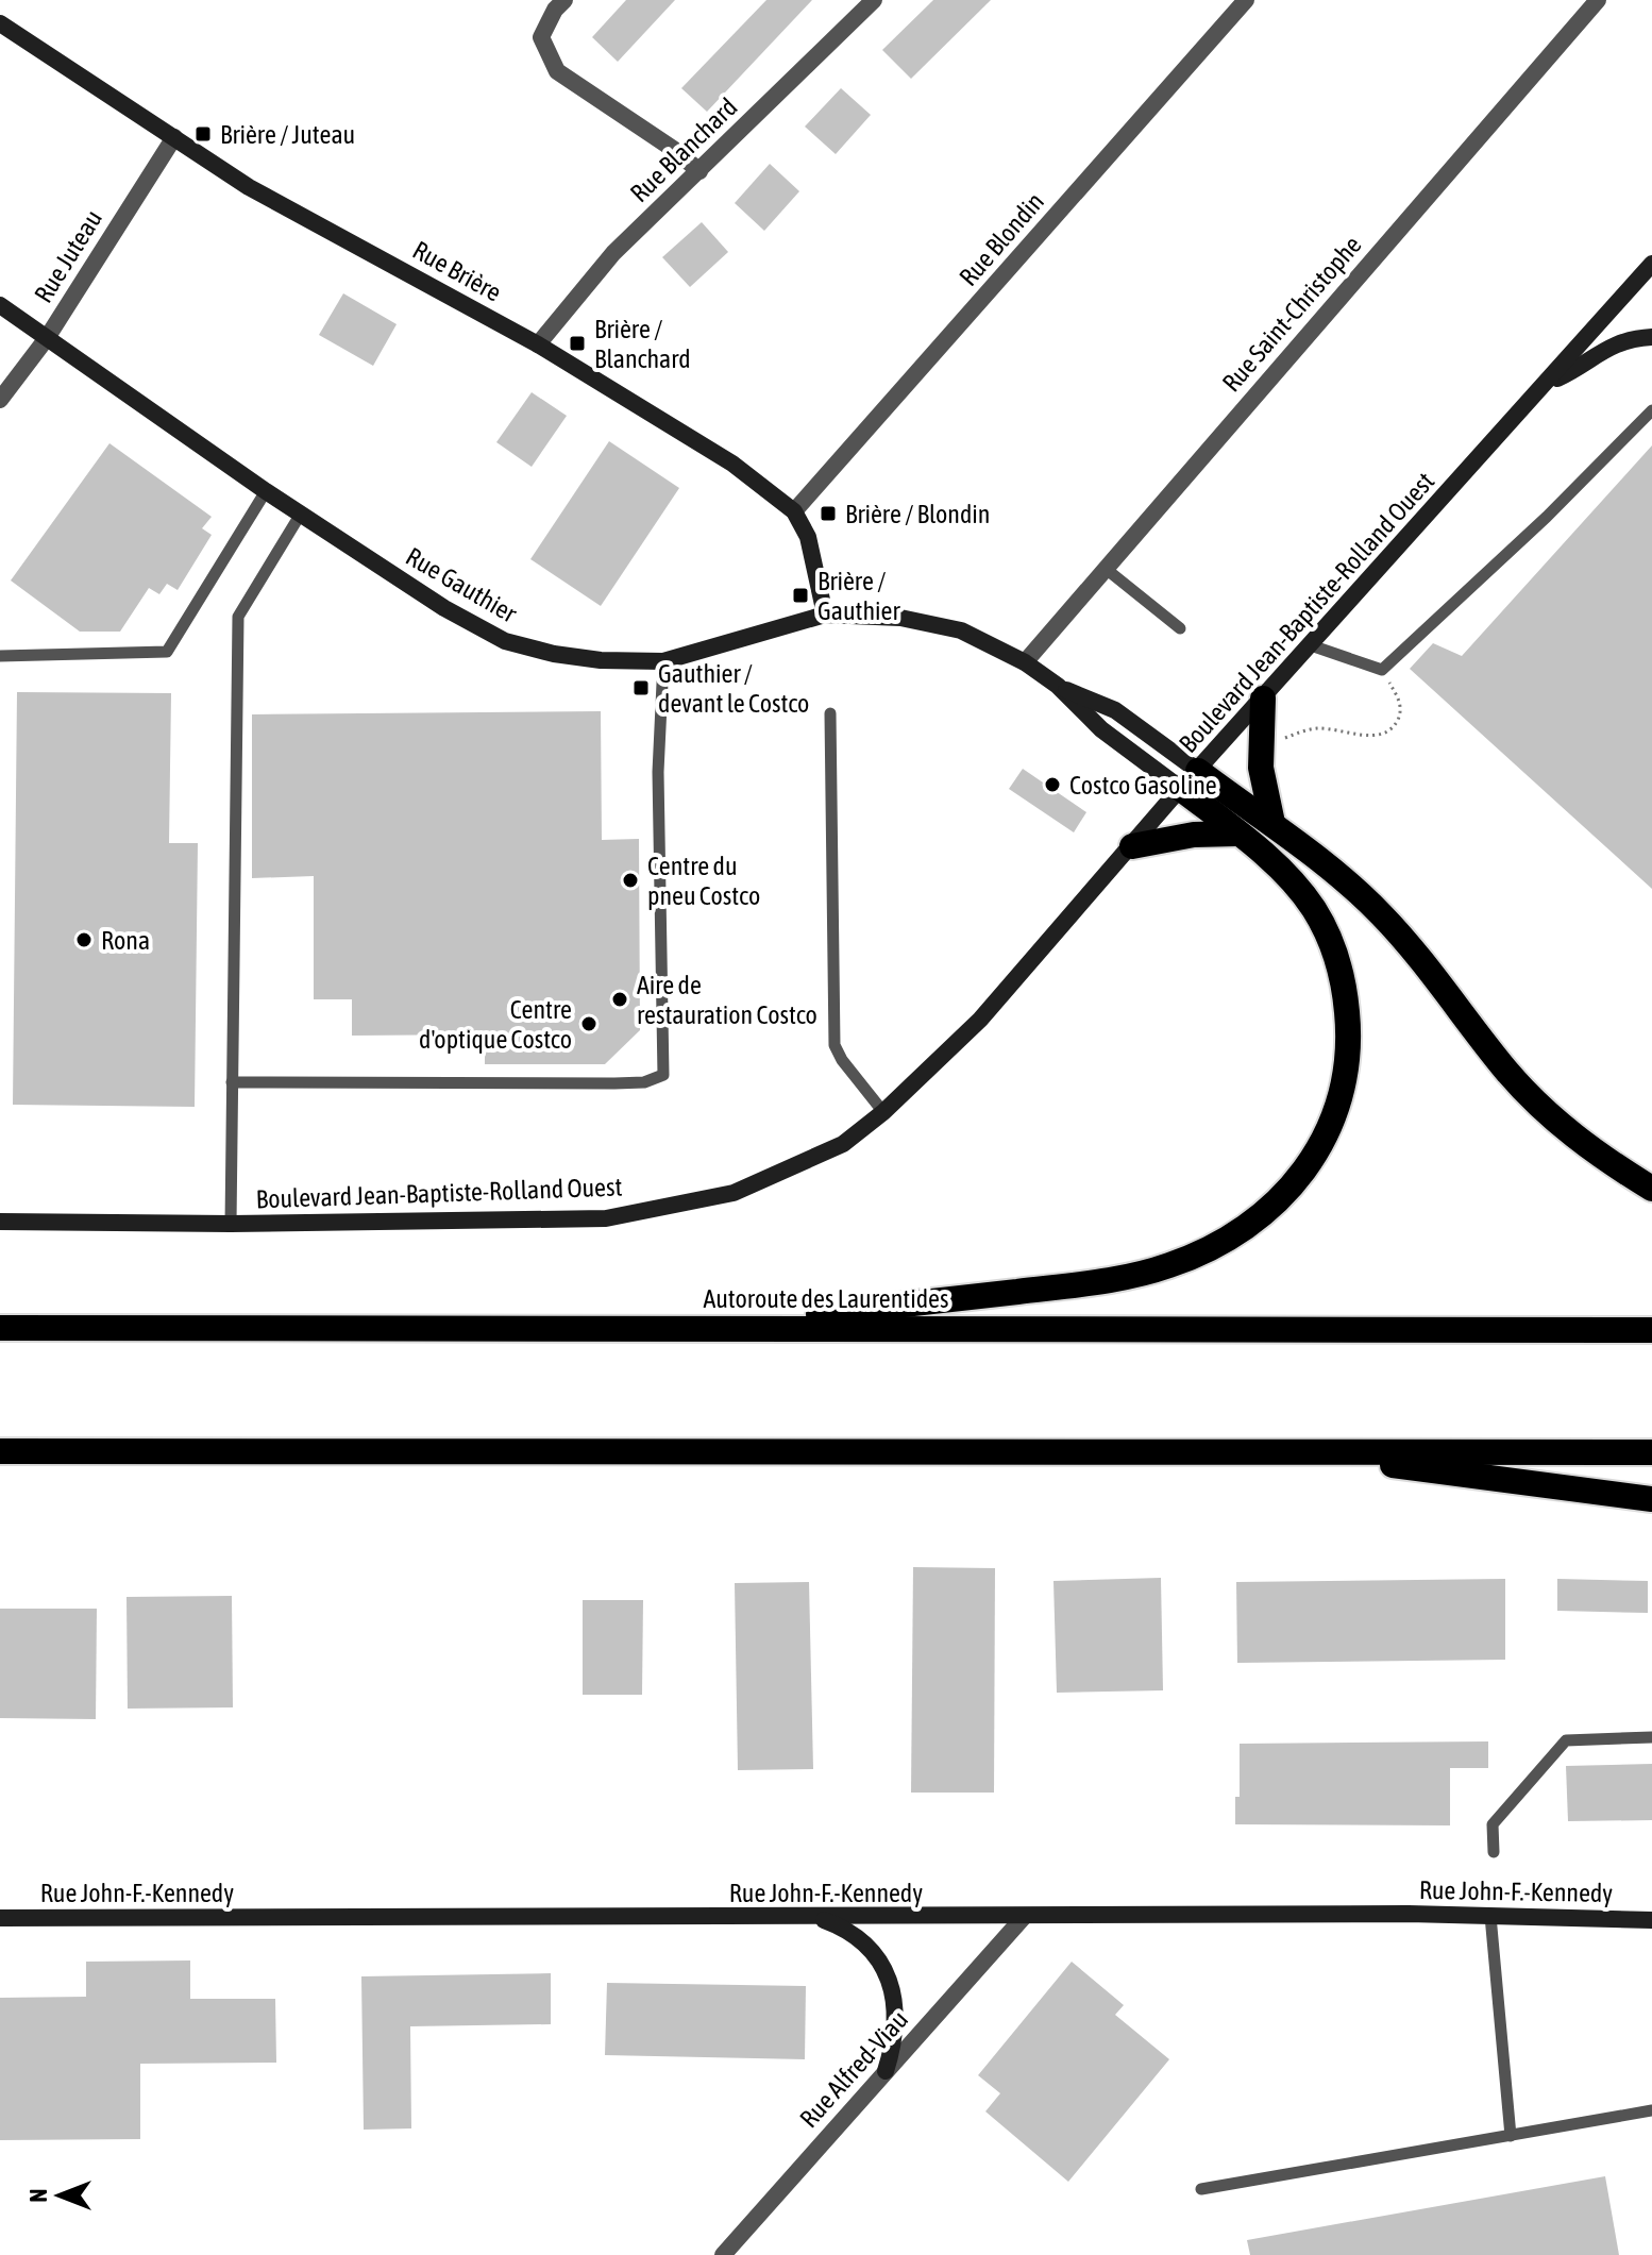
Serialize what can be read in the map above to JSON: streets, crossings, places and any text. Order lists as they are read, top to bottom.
{
  "streets": {
    "highway": ["Autoroute des Laurentides"],
    "street": [
      "Rue Blanchard",
      "Rue Blondin",
      "Rue Juteau",
      "Rue Brière",
      "Rue Saint-Christophe",
      "Rue Gauthier",
      "Boulevard Jean-Baptiste-Rolland Ouest",
      "Rue John-F.-Kennedy",
      "Rue Alfred-Viau"
    ]
  },
  "crossings": [
    ["Rue Blanchard", "Rue Brière"],
    ["Rue Blondin", "Rue Brière"],
    ["Rue Juteau", "Rue Brière"],
    ["Rue Juteau", "Rue Gauthier"],
    ["Rue Brière", "Rue Gauthier"],
    ["Rue Saint-Christophe", "Rue Gauthier"],
    ["Rue Gauthier", "Boulevard Jean-Baptiste-Rolland Ouest"],
    ["Rue John-F.-Kennedy", "Rue Alfred-Viau"]
  ],
  "places": {
    "transit": [
      "Brière / Juteau",
      "Brière / Blanchard",
      "Brière / Blondin",
      "Brière / Gauthier",
      "Gauthier / devant le Costco"
    ],
    "other": [
      "Costco Gasoline",
      "Centre du pneu Costco",
      "Rona",
      "Aire de restauration Costco",
      "Centre d'optique Costco"
    ]
  },
  "north": "left"
}
